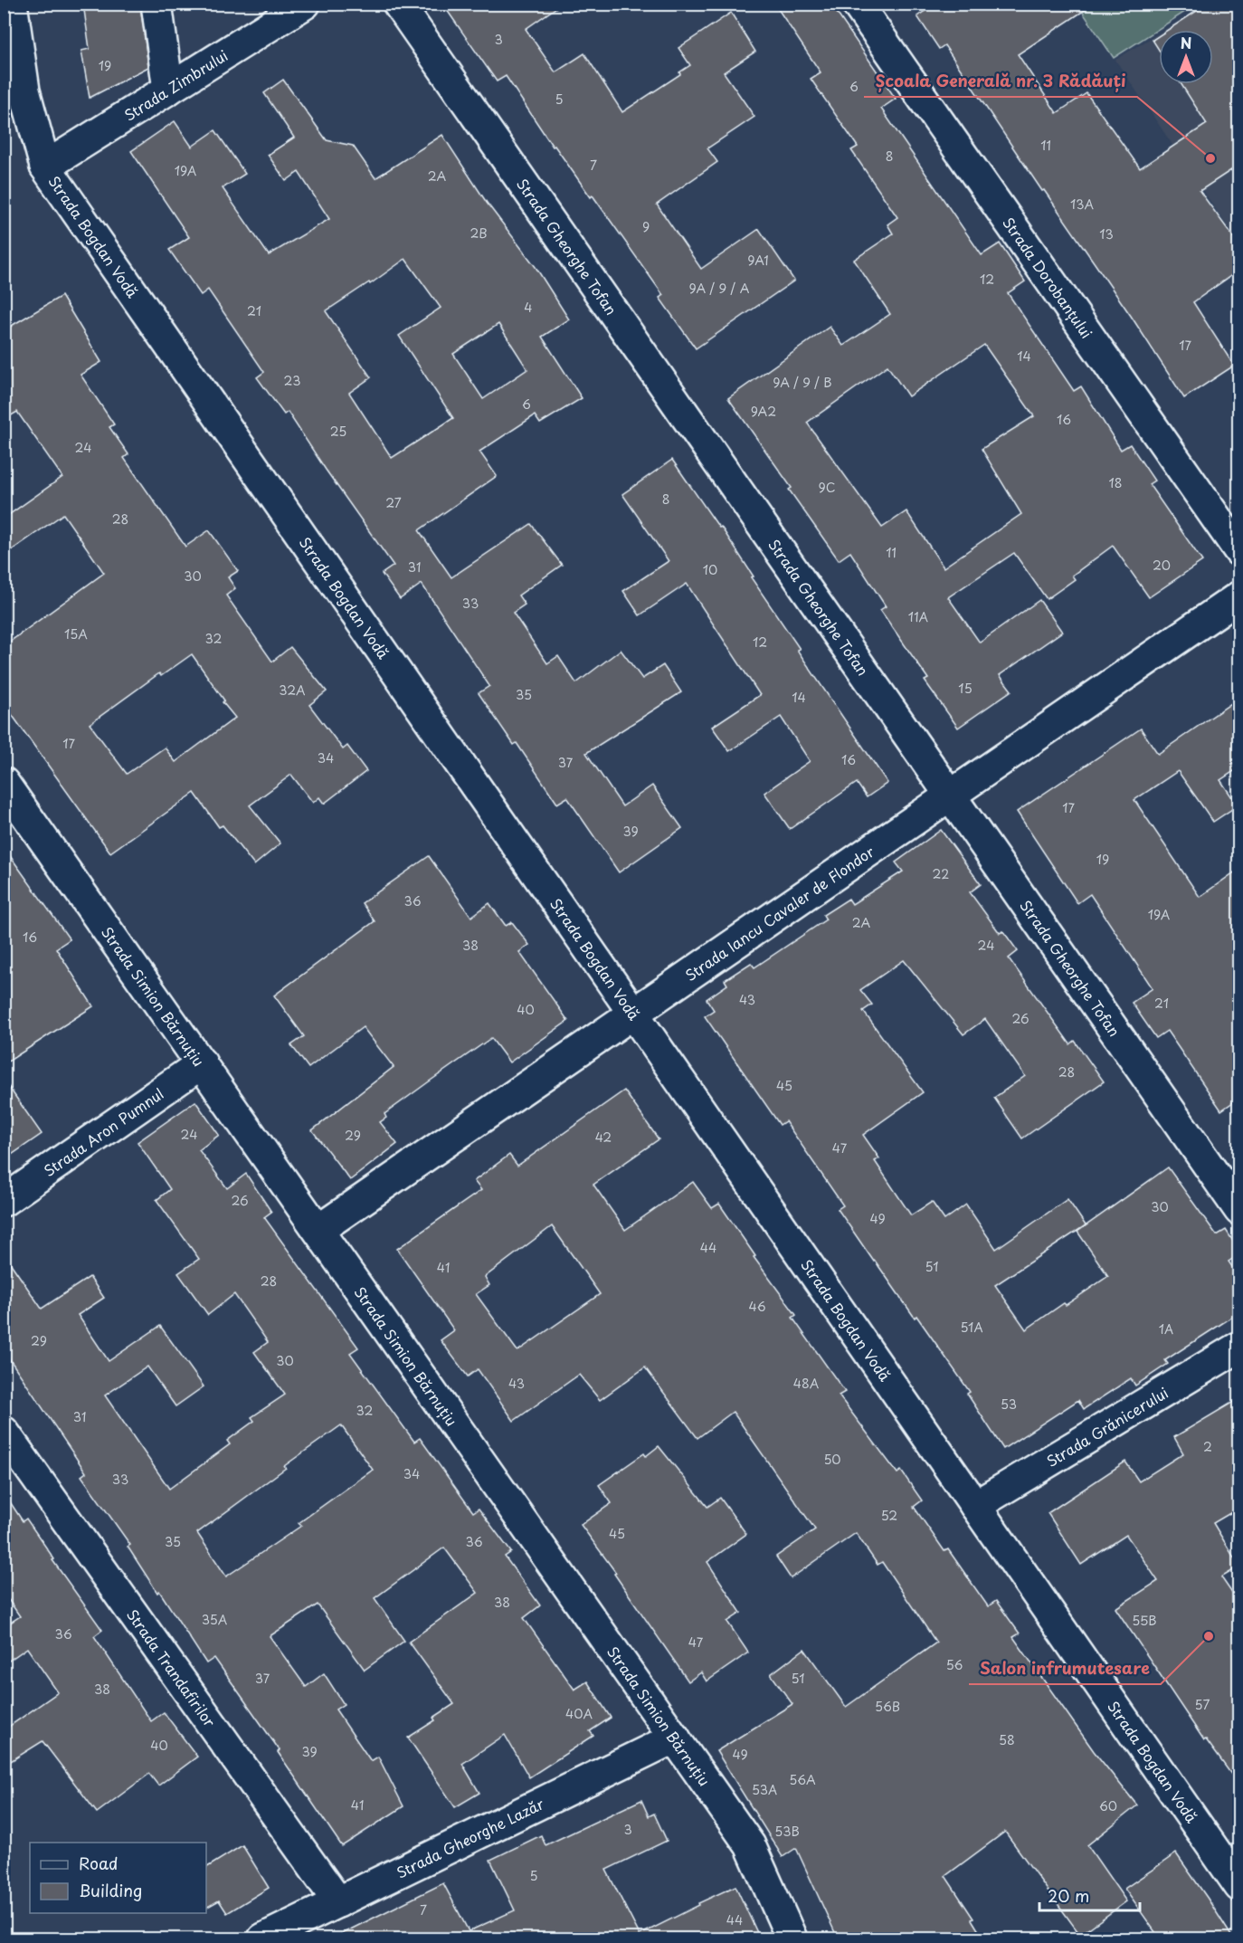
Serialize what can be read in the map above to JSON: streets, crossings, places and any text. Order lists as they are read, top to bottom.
{
  "streets": {
    "street": [
      "Strada Zimbrului",
      "Strada Bogdan Vodă",
      "Strada Gheorghe Tofan",
      "Strada Dorobanțului",
      "Strada Iancu Cavaler de Flondor",
      "Strada Simion Bărnuțiu",
      "Strada Aron Pumnul",
      "Strada Grănicerului",
      "Strada Trandafirilor",
      "Strada Gheorghe Lazăr"
    ]
  },
  "crossings": [
    ["Strada Zimbrului", "Strada Bogdan Vodă"],
    ["Strada Bogdan Vodă", "Strada Iancu Cavaler de Flondor"],
    ["Strada Bogdan Vodă", "Strada Grănicerului"],
    ["Strada Gheorghe Tofan", "Strada Iancu Cavaler de Flondor"],
    ["Strada Iancu Cavaler de Flondor", "Strada Simion Bărnuțiu"],
    ["Strada Simion Bărnuțiu", "Strada Aron Pumnul"],
    ["Strada Simion Bărnuțiu", "Strada Gheorghe Lazăr"],
    ["Strada Trandafirilor", "Strada Gheorghe Lazăr"]
  ],
  "places": ["Școala Generală nr. 3 Rădăuți", "Salon infrumutesare"],
  "house_numbers": [
    "3",
    "19",
    "6",
    "5",
    "11",
    "8",
    "7",
    "19A",
    "2A",
    "13A",
    "9",
    "2B",
    "13",
    "9A1",
    "12",
    "9A / 9 / A",
    "4",
    "21",
    "17",
    "14",
    "23",
    "9A / 9 / B",
    "6",
    "9A2",
    "16",
    "25",
    "24",
    "18",
    "9C",
    "8",
    "27",
    "28",
    "11",
    "20",
    "31",
    "10",
    "30",
    "33",
    "11A",
    "15A",
    "32",
    "12",
    "15",
    "32A",
    "35",
    "14",
    "17",
    "34",
    "16",
    "37",
    "17",
    "39",
    "19",
    "22",
    "36",
    "19A",
    "2A",
    "16",
    "38",
    "24",
    "43",
    "21",
    "40",
    "26",
    "28",
    "45",
    "24",
    "29",
    "42",
    "47",
    "26",
    "30",
    "49",
    "44",
    "51",
    "41",
    "28",
    "46",
    "51A",
    "1A",
    "29",
    "30",
    "43",
    "48A",
    "53",
    "32",
    "31",
    "2",
    "50",
    "34",
    "33",
    "52",
    "45",
    "35",
    "36",
    "38",
    "35A",
    "55B",
    "36",
    "47",
    "56",
    "37",
    "51",
    "38",
    "57",
    "56B",
    "40A",
    "58",
    "40",
    "39",
    "49",
    "56A",
    "53A",
    "41",
    "60",
    "3",
    "53B",
    "5",
    "7",
    "44"
  ],
  "legend": ["Road", "Building"],
  "scale_bar": "20 m",
  "north": "top"
}
